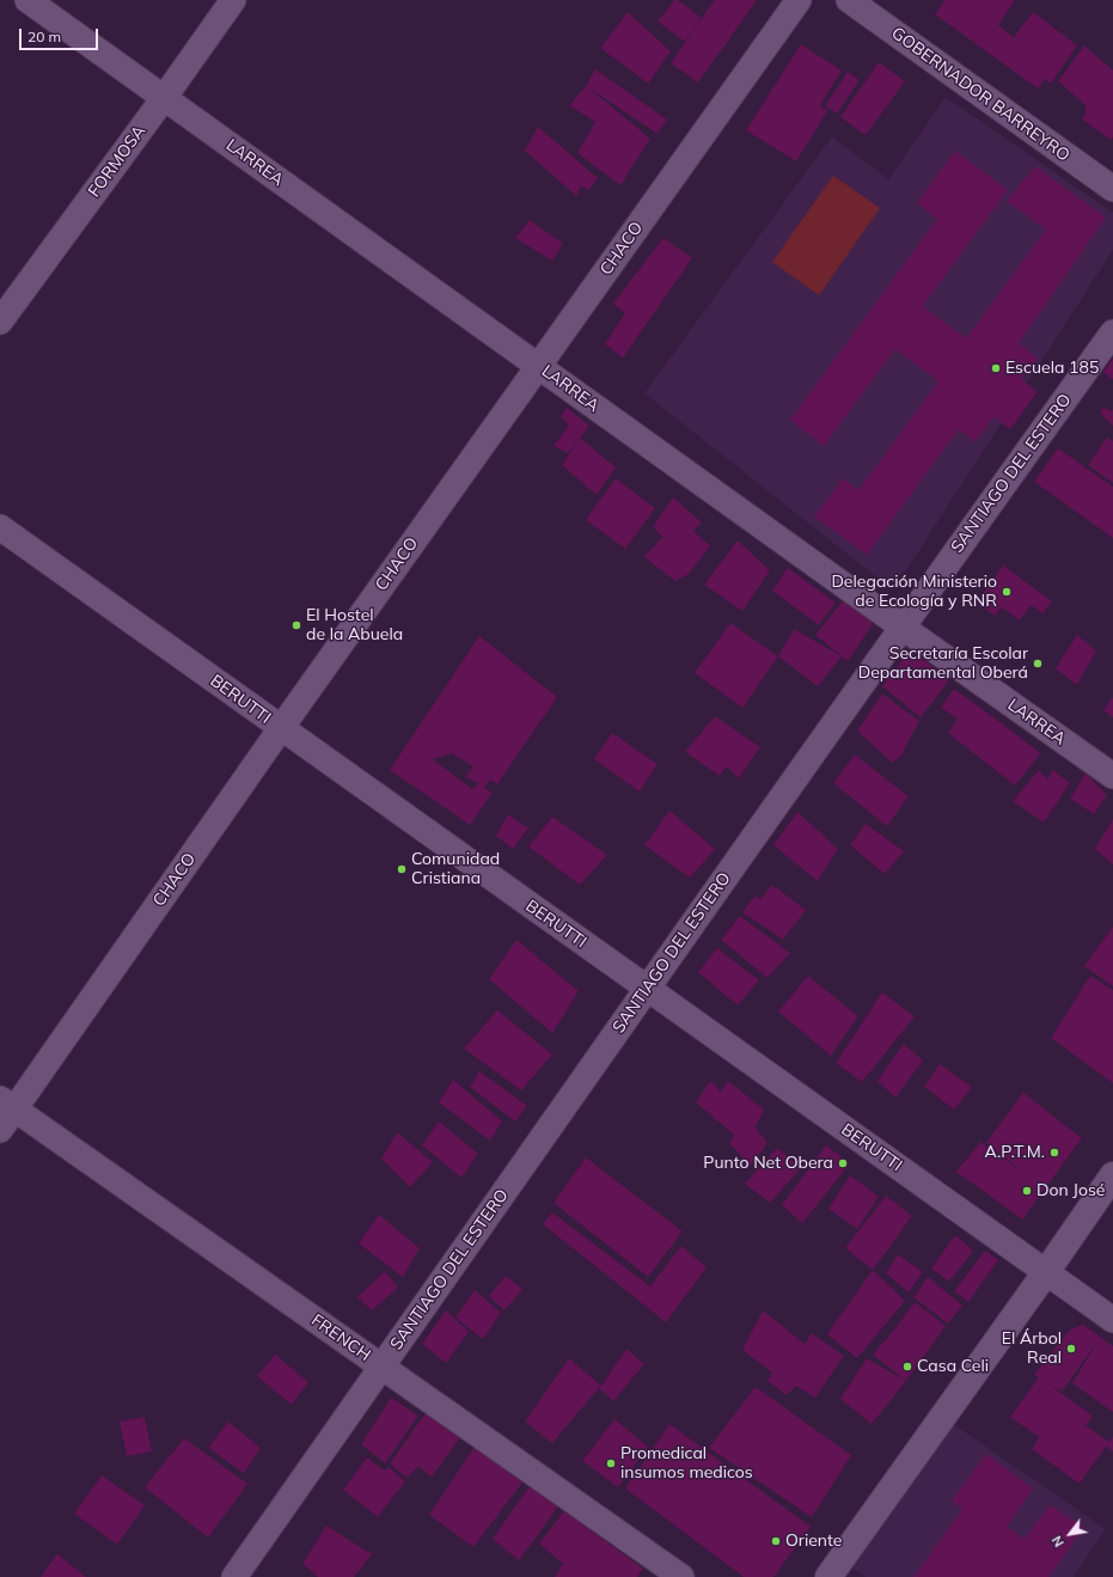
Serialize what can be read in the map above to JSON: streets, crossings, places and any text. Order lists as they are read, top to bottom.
{
  "streets": {
    "street": [
      "GOBERNADOR BARREYRO",
      "FORMOSA",
      "LARREA",
      "CHACO",
      "SANTIAGO DEL ESTERO",
      "BERUTTI",
      "FRENCH"
    ]
  },
  "crossings": [
    ["FORMOSA", "LARREA"],
    ["LARREA", "CHACO"],
    ["LARREA", "SANTIAGO DEL ESTERO"],
    ["CHACO", "BERUTTI"],
    ["CHACO", "FRENCH"],
    ["SANTIAGO DEL ESTERO", "BERUTTI"],
    ["SANTIAGO DEL ESTERO", "FRENCH"]
  ],
  "places": [
    "Escuela 185",
    "Delegación Ministerio de Ecología y RNR",
    "El Hostel de la Abuela",
    "Secretaría Escolar Departamental Oberá",
    "Comunidad Cristiana",
    "A.P.T.M.",
    "Punto Net Obera",
    "Don José",
    "El Árbol Real",
    "Casa Celi",
    "Promedical insumos medicos",
    "Oriente"
  ],
  "scale_bar": "20 m",
  "north": "bottom left"
}
